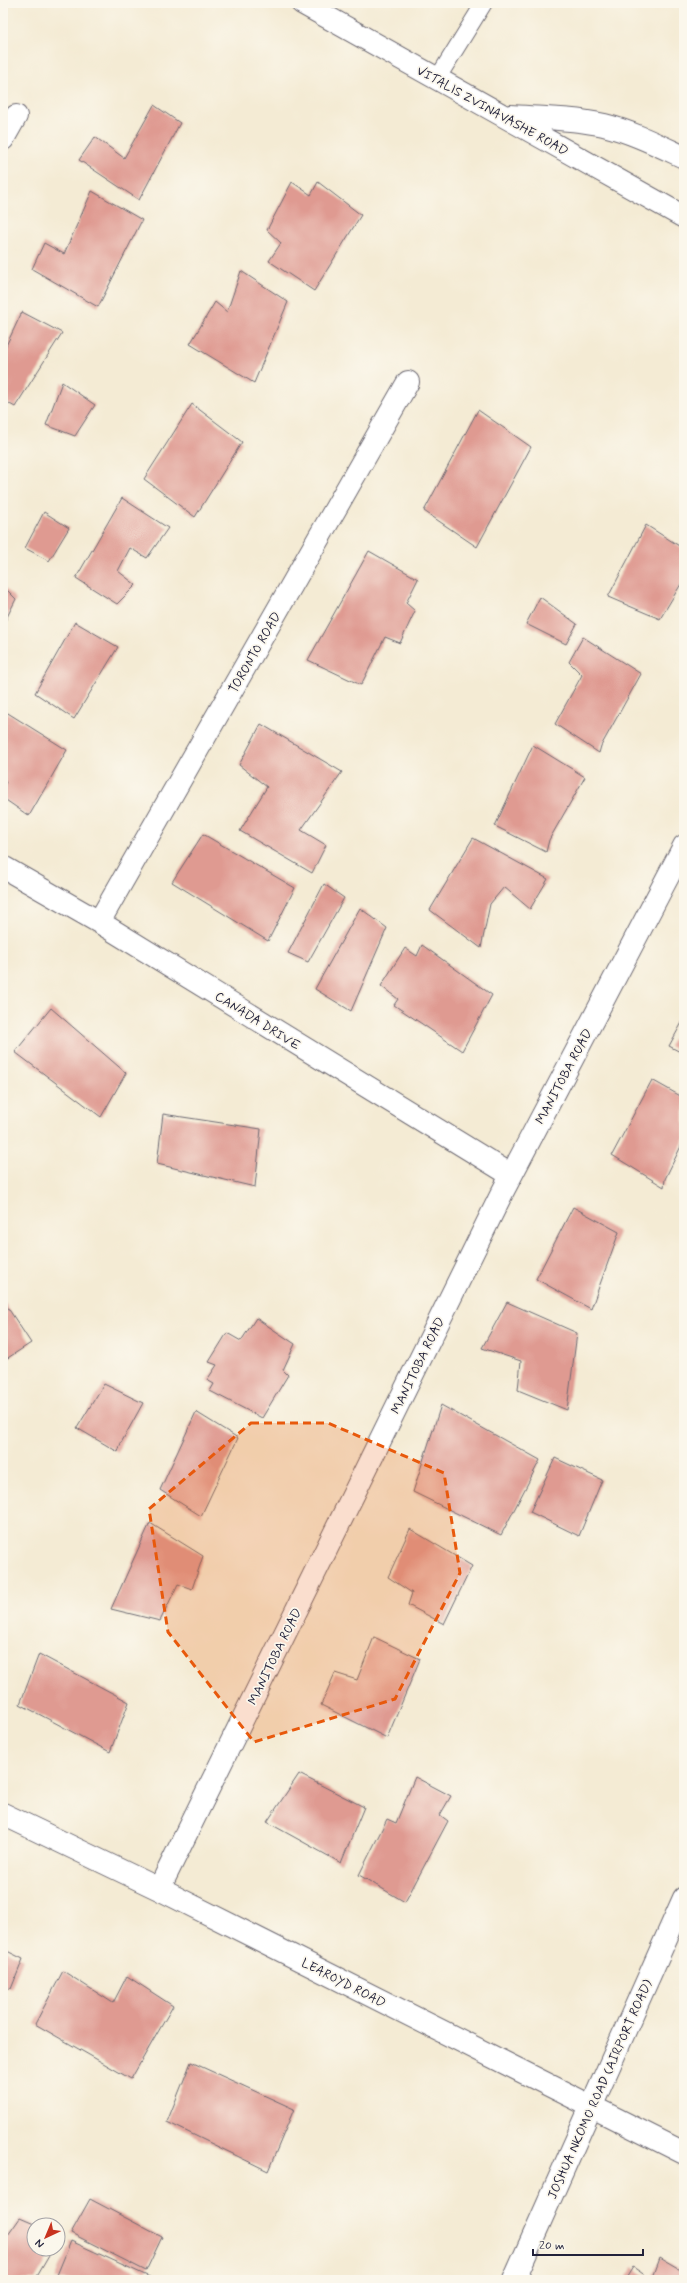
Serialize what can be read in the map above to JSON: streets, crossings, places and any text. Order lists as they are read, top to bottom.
{
  "streets": {
    "street": [
      "VITALIS ZVINAVASHE ROAD",
      "TORONTO ROAD",
      "CANADA DRIVE",
      "MANITOBA ROAD",
      "LEAROYD ROAD",
      "JOSHUA NKOMO ROAD (AIRPORT ROAD)"
    ]
  },
  "crossings": [
    ["TORONTO ROAD", "CANADA DRIVE"],
    ["CANADA DRIVE", "MANITOBA ROAD"],
    ["MANITOBA ROAD", "LEAROYD ROAD"],
    ["LEAROYD ROAD", "JOSHUA NKOMO ROAD (AIRPORT ROAD)"]
  ],
  "scale_bar": "20 m",
  "north": "bottom left"
}
